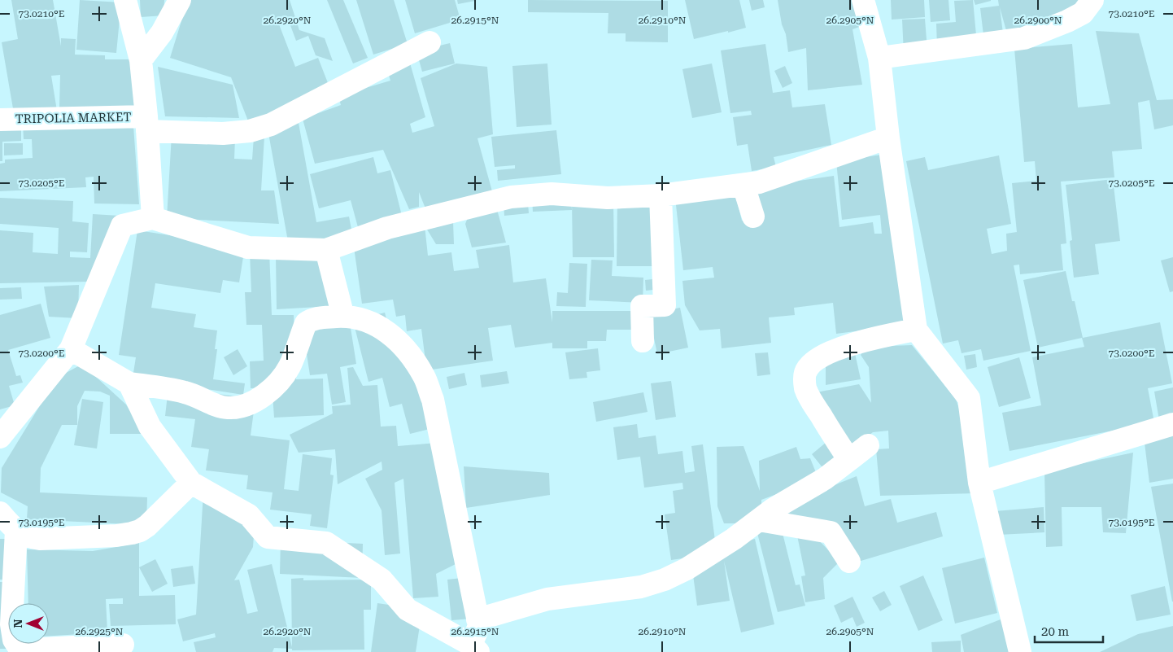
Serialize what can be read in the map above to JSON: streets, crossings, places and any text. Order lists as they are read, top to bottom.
{
  "streets": {
    "street": ["TRIPOLIA MARKET"]
  },
  "scale_bar": "20 m",
  "north": "left",
  "coordinates": [
    "73.0210°E",
    "26.2920°N",
    "26.2915°N",
    "26.2910°N",
    "26.2905°N",
    "26.2900°N",
    "73.0205°E",
    "73.0200°E",
    "73.0195°E",
    "26.2925°N"
  ]
}
